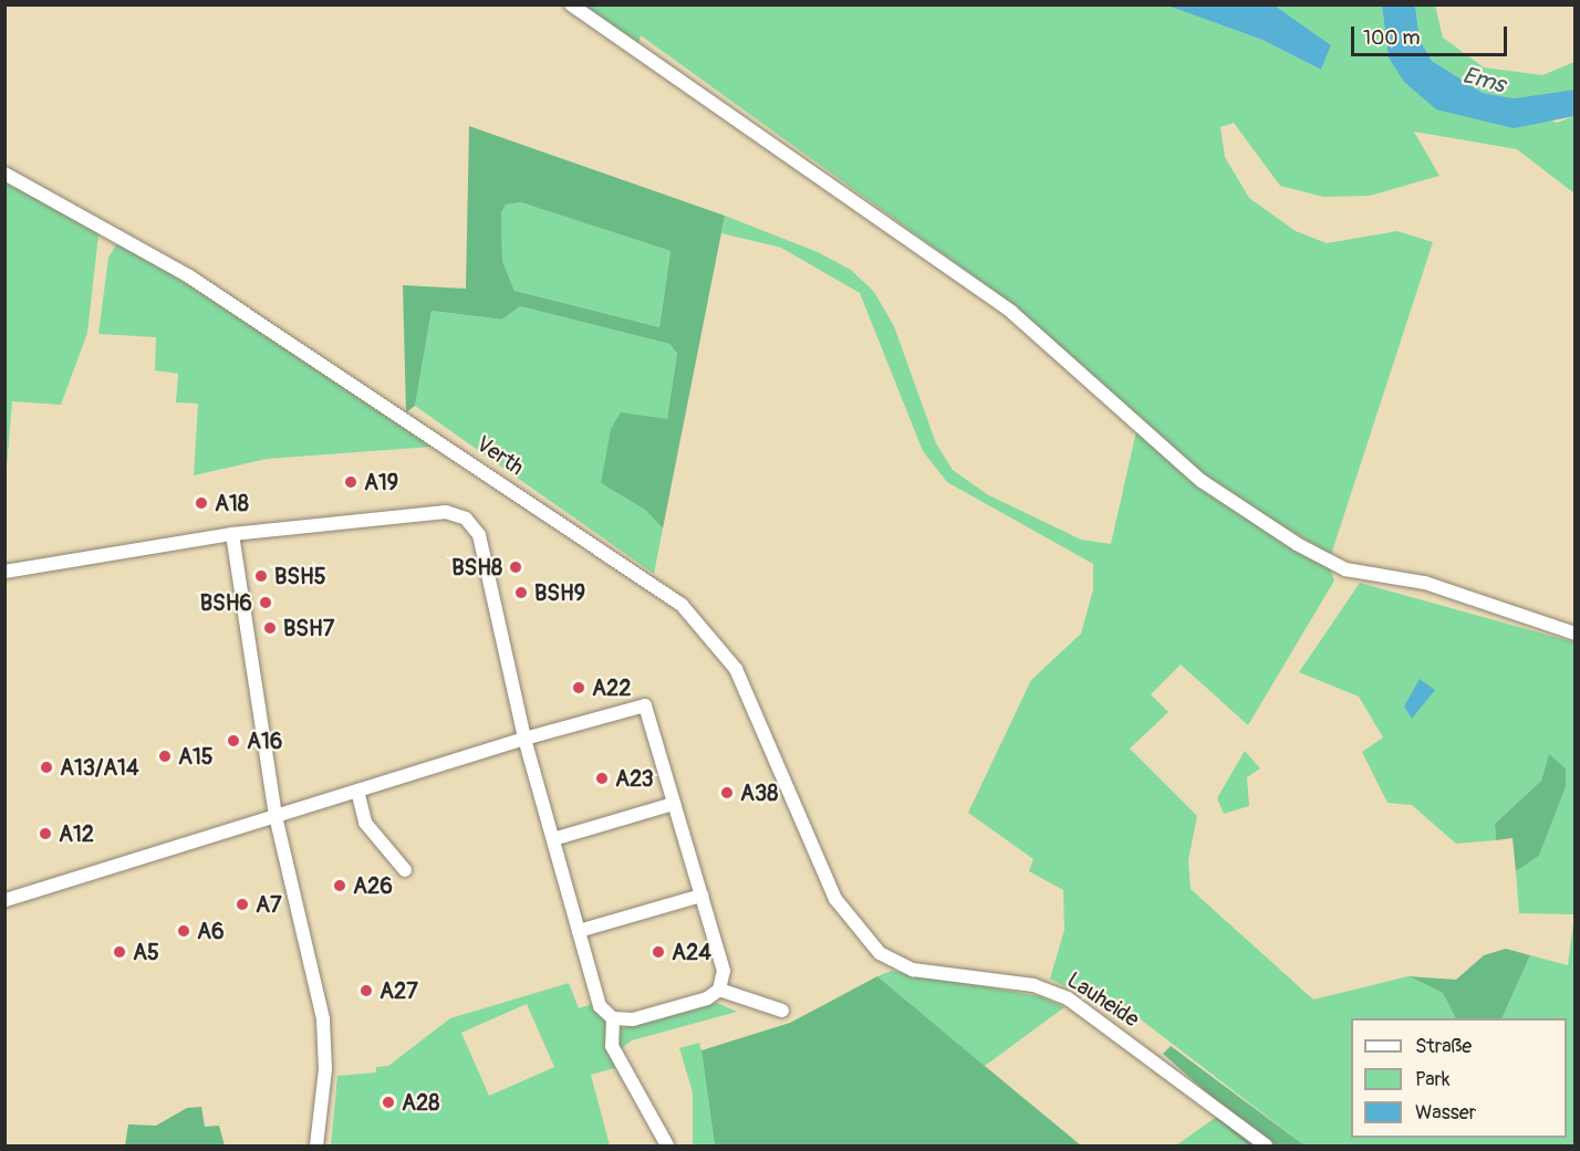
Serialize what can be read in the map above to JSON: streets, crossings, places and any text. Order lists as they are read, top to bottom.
{
  "streets": {
    "street": ["Verth", "Lauheide"]
  },
  "crossings": [
    ["Verth", "Lauheide"]
  ],
  "water": ["Ems"],
  "places": [
    "A19",
    "A18",
    "BSH8",
    "BSH5",
    "BSH9",
    "BSH6",
    "BSH7",
    "A22",
    "A16",
    "A15",
    "A13/A14",
    "A23",
    "A38",
    "A12",
    "A26",
    "A7",
    "A6",
    "A5",
    "A24",
    "A27",
    "A28"
  ],
  "legend": ["Straße", "Park", "Wasser"],
  "scale_bar": "100 m"
}
